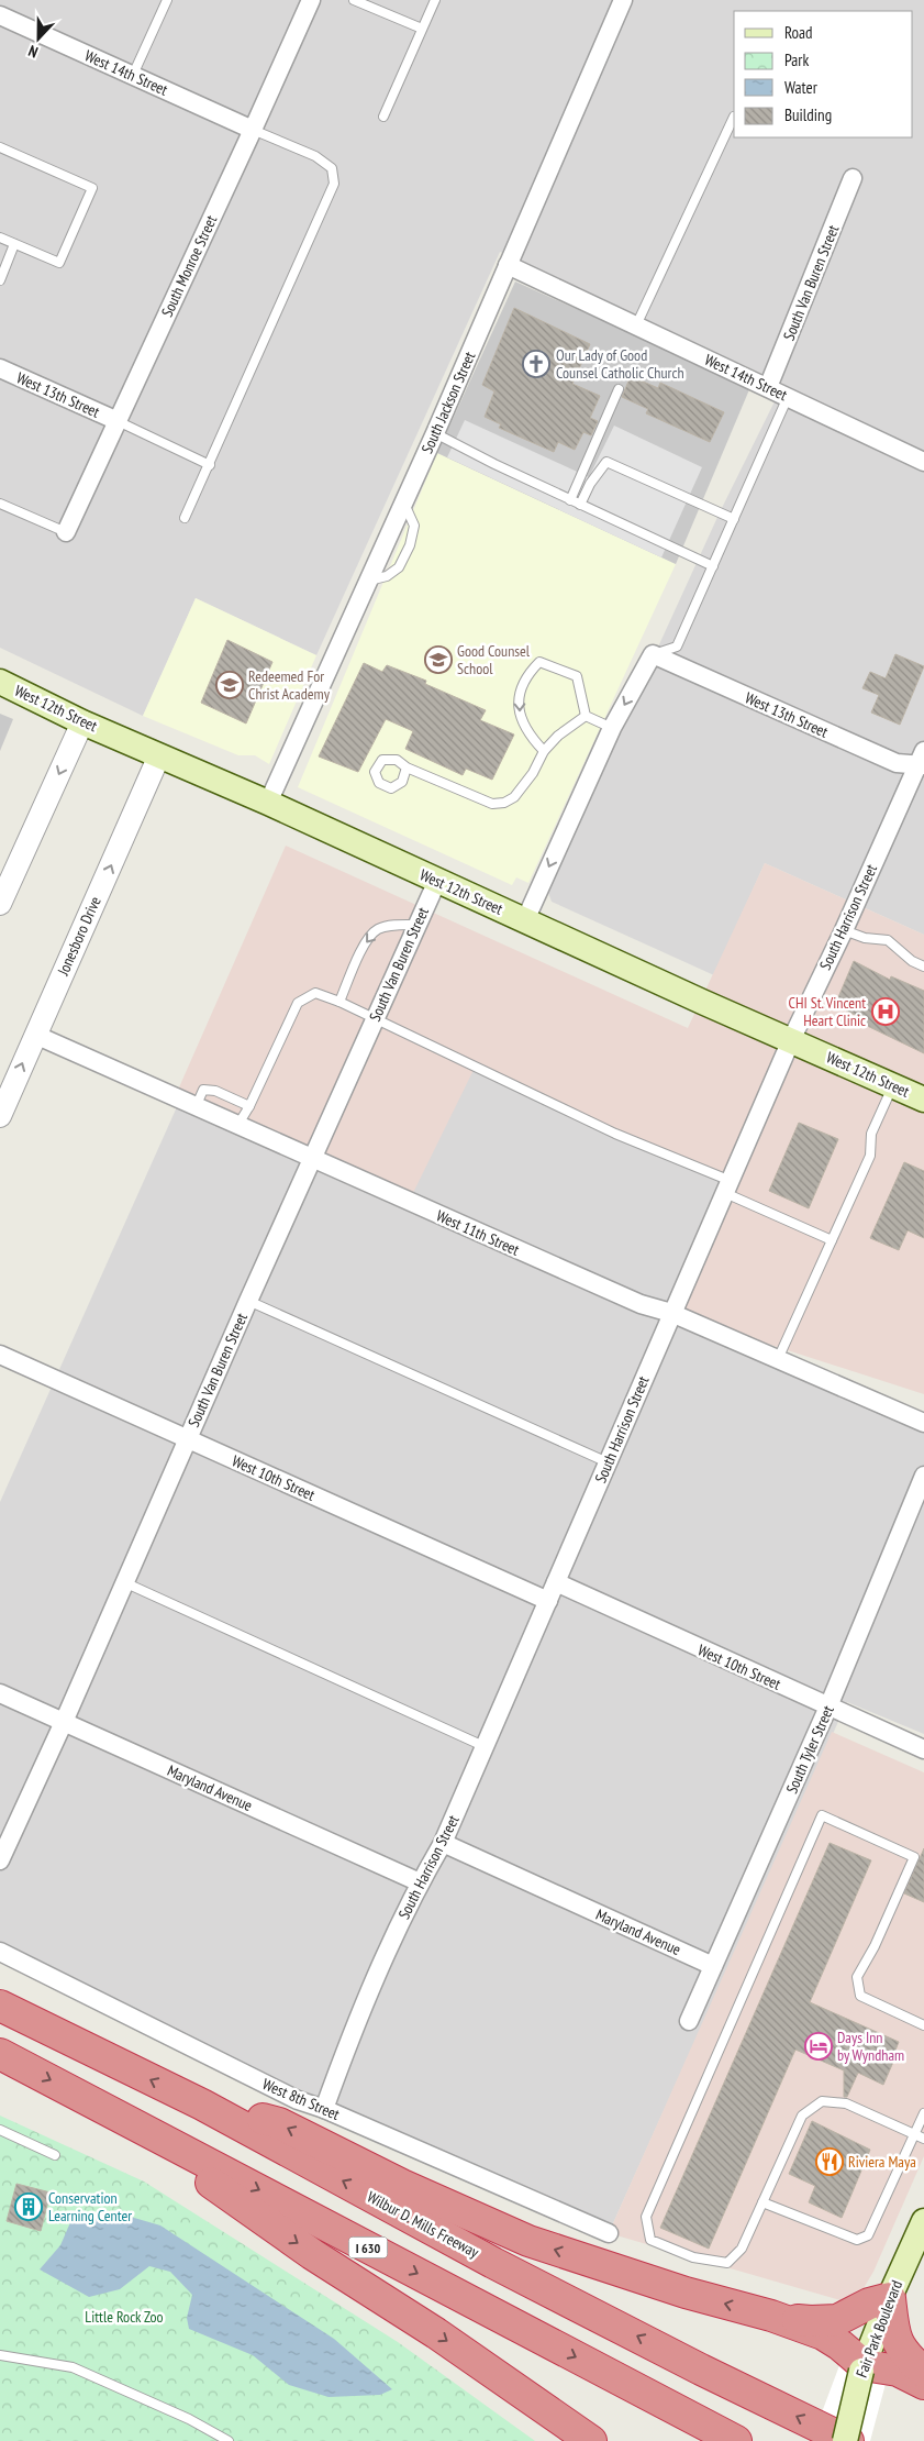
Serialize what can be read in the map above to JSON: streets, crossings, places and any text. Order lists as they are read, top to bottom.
{
  "streets": {
    "highway": ["Wilbur D. Mills Freeway", "I 630"],
    "main road": ["West 12th Street", "Fair Park Boulevard"],
    "street": [
      "West 14th Street",
      "South Monroe Street",
      "South Van Buren Street",
      "West 13th Street",
      "South Jackson Street",
      "South Harrison Street",
      "Jonesboro Drive",
      "West 11th Street",
      "West 10th Street",
      "South Tyler Street",
      "Maryland Avenue",
      "West 8th Street"
    ]
  },
  "crossings": [
    ["West 14th Street", "South Monroe Street"],
    ["West 14th Street", "South Van Buren Street"],
    ["West 14th Street", "South Jackson Street"],
    ["South Monroe Street", "West 13th Street"],
    ["South Van Buren Street", "West 12th Street"],
    ["South Van Buren Street", "West 11th Street"],
    ["South Van Buren Street", "West 10th Street"],
    ["South Van Buren Street", "Maryland Avenue"],
    ["West 13th Street", "South Harrison Street"],
    ["South Jackson Street", "West 12th Street"],
    ["West 12th Street", "South Harrison Street"],
    ["West 12th Street", "Jonesboro Drive"],
    ["South Harrison Street", "West 11th Street"],
    ["South Harrison Street", "West 10th Street"],
    ["South Harrison Street", "Maryland Avenue"],
    ["South Harrison Street", "West 8th Street"],
    ["Jonesboro Drive", "West 11th Street"],
    ["West 10th Street", "South Tyler Street"],
    ["South Tyler Street", "Maryland Avenue"],
    ["Wilbur D. Mills Freeway", "Fair Park Boulevard"]
  ],
  "parks": ["Little Rock Zoo"],
  "places": {
    "church": ["Our Lady of Good Counsel Catholic Church"],
    "school or university": ["Good Counsel School", "Redeemed For Christ Academy"],
    "hospital": ["CHI St. Vincent Heart Clinic"],
    "hotel": ["Days Inn by Wyndham"],
    "restaurant": ["Riviera Maya"],
    "building": ["Conservation Learning Center"]
  },
  "legend": [
    "Road",
    "Park",
    "Water",
    "Building"
  ],
  "north": "bottom"
}
